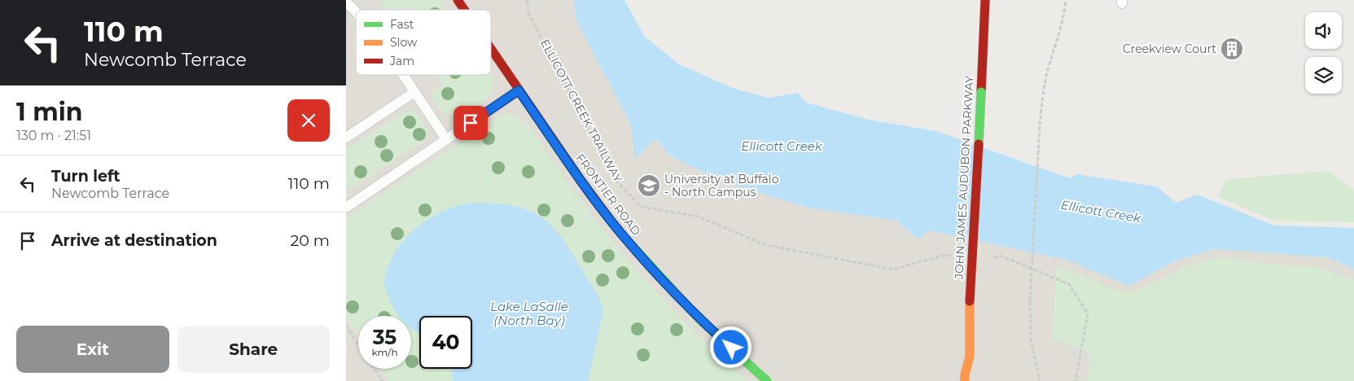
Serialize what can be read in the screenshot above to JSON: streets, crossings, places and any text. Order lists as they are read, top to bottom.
{
  "streets": {
    "street": ["JOHN JAMES AUDUBON PARKWAY", "FRONTIER ROAD"],
    "path": ["ELLICOTT CREEK TRAILWAY"]
  },
  "water": ["Ellicott Creek", "Lake LaSalle (North Bay)"],
  "places": {
    "building": ["Creekview Court"],
    "school or university": ["University at Buffalo - North Campus"]
  },
  "legend": ["Fast", "Slow", "Jam"],
  "page": {
    "turn": ["110 m", "Newcomb Terrace"],
    "heading": ["1 min", "130 m · 21:51"],
    "list": [
      {
        "name": "Turn left",
        "note": "Newcomb Terrace",
        "value": "110 m"
      },
      {
        "name": "Arrive at destination",
        "value": "20 m"
      }
    ],
    "speed": "35 km/h",
    "limit": "40",
    "buttons": ["Exit", "Share"]
  }
}
